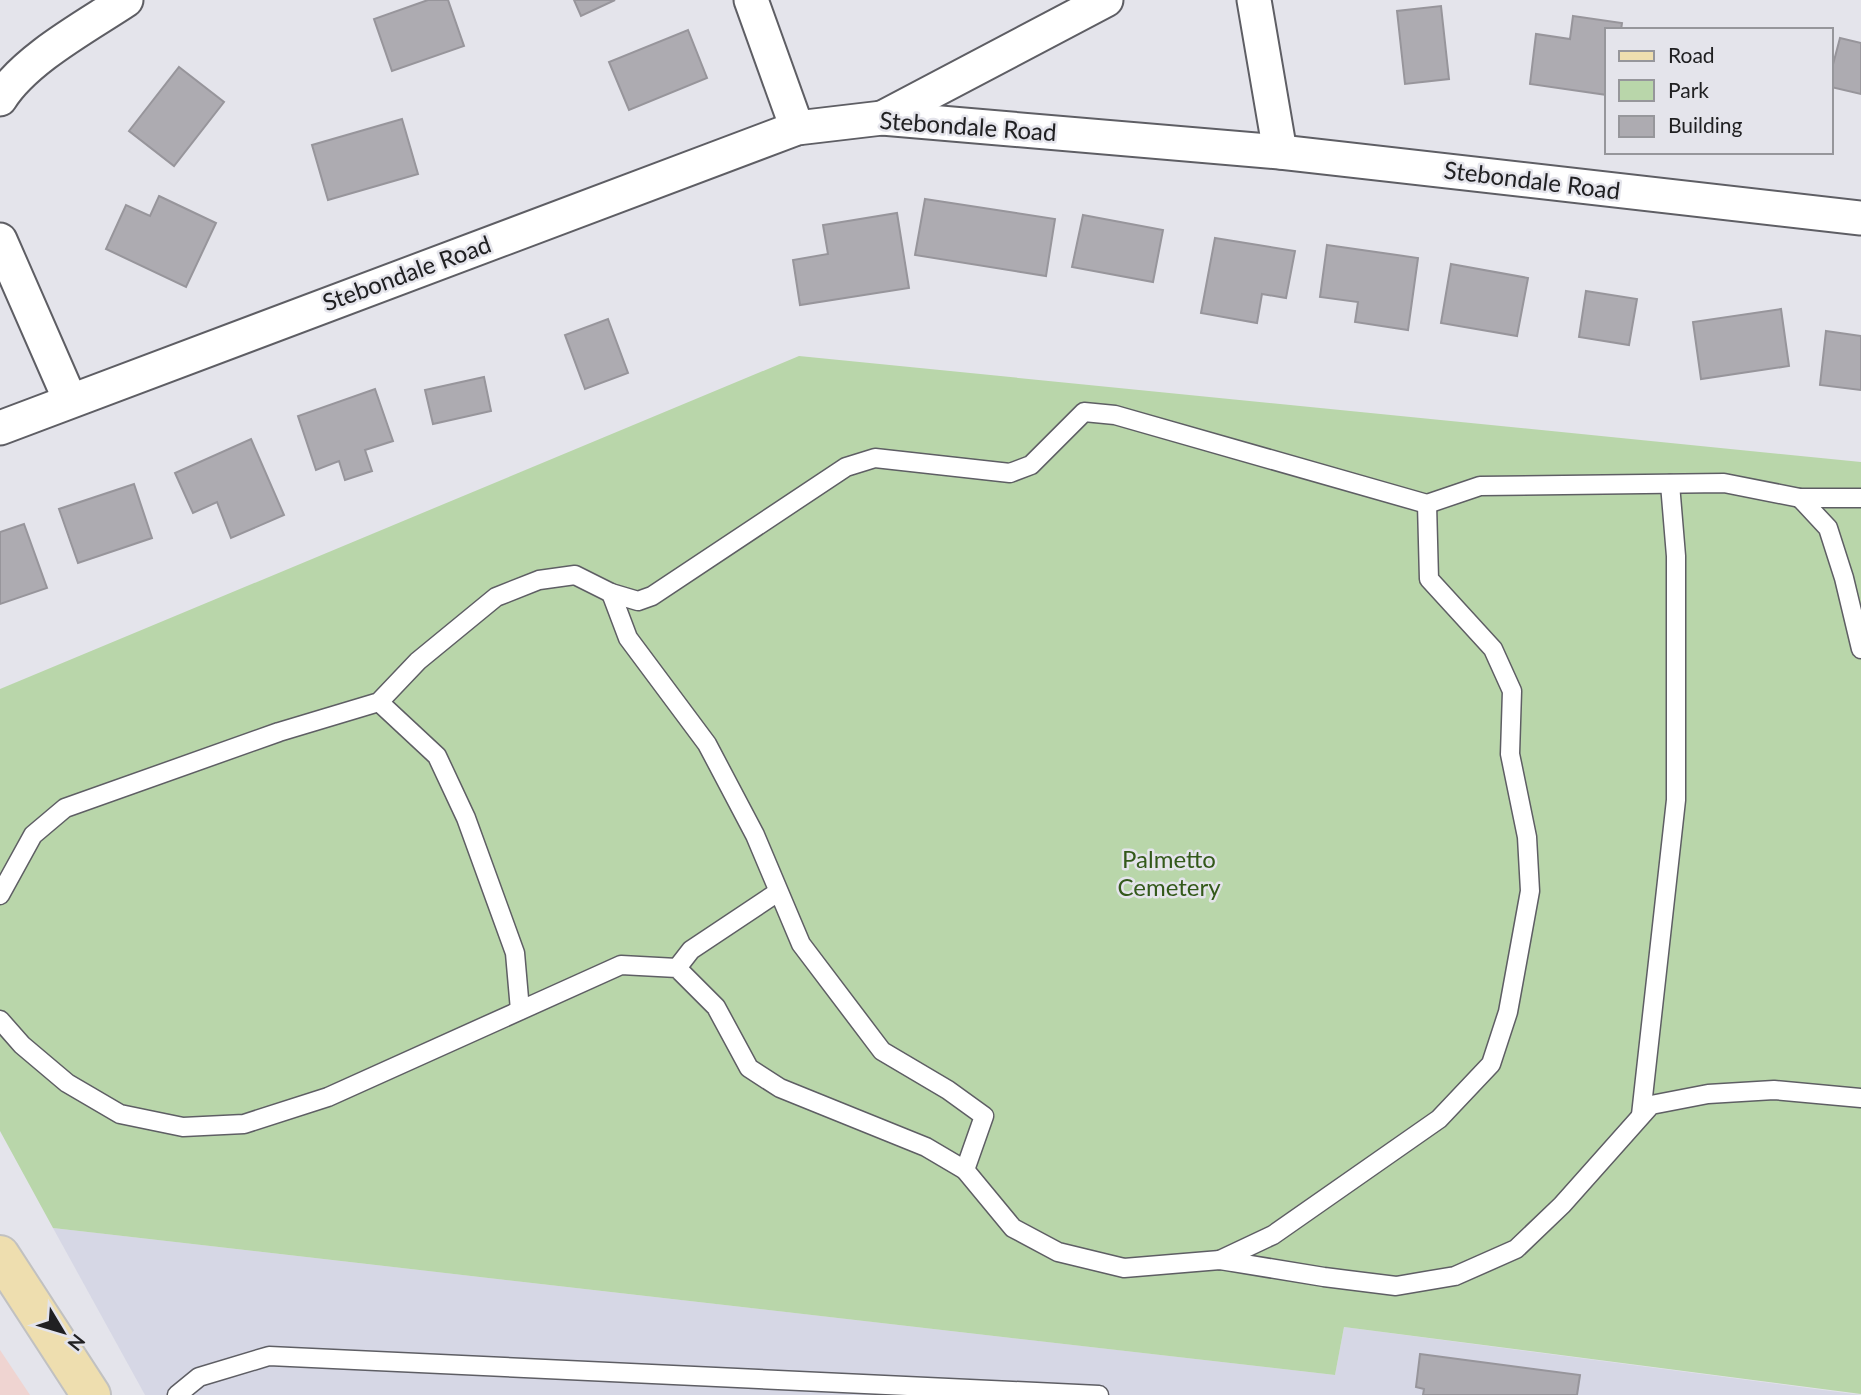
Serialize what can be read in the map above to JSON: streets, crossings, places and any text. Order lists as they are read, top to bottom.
{
  "streets": {
    "street": ["Stebondale Road"]
  },
  "parks": ["Palmetto Cemetery"],
  "legend": ["Road", "Park", "Building"],
  "north": "bottom right"
}
